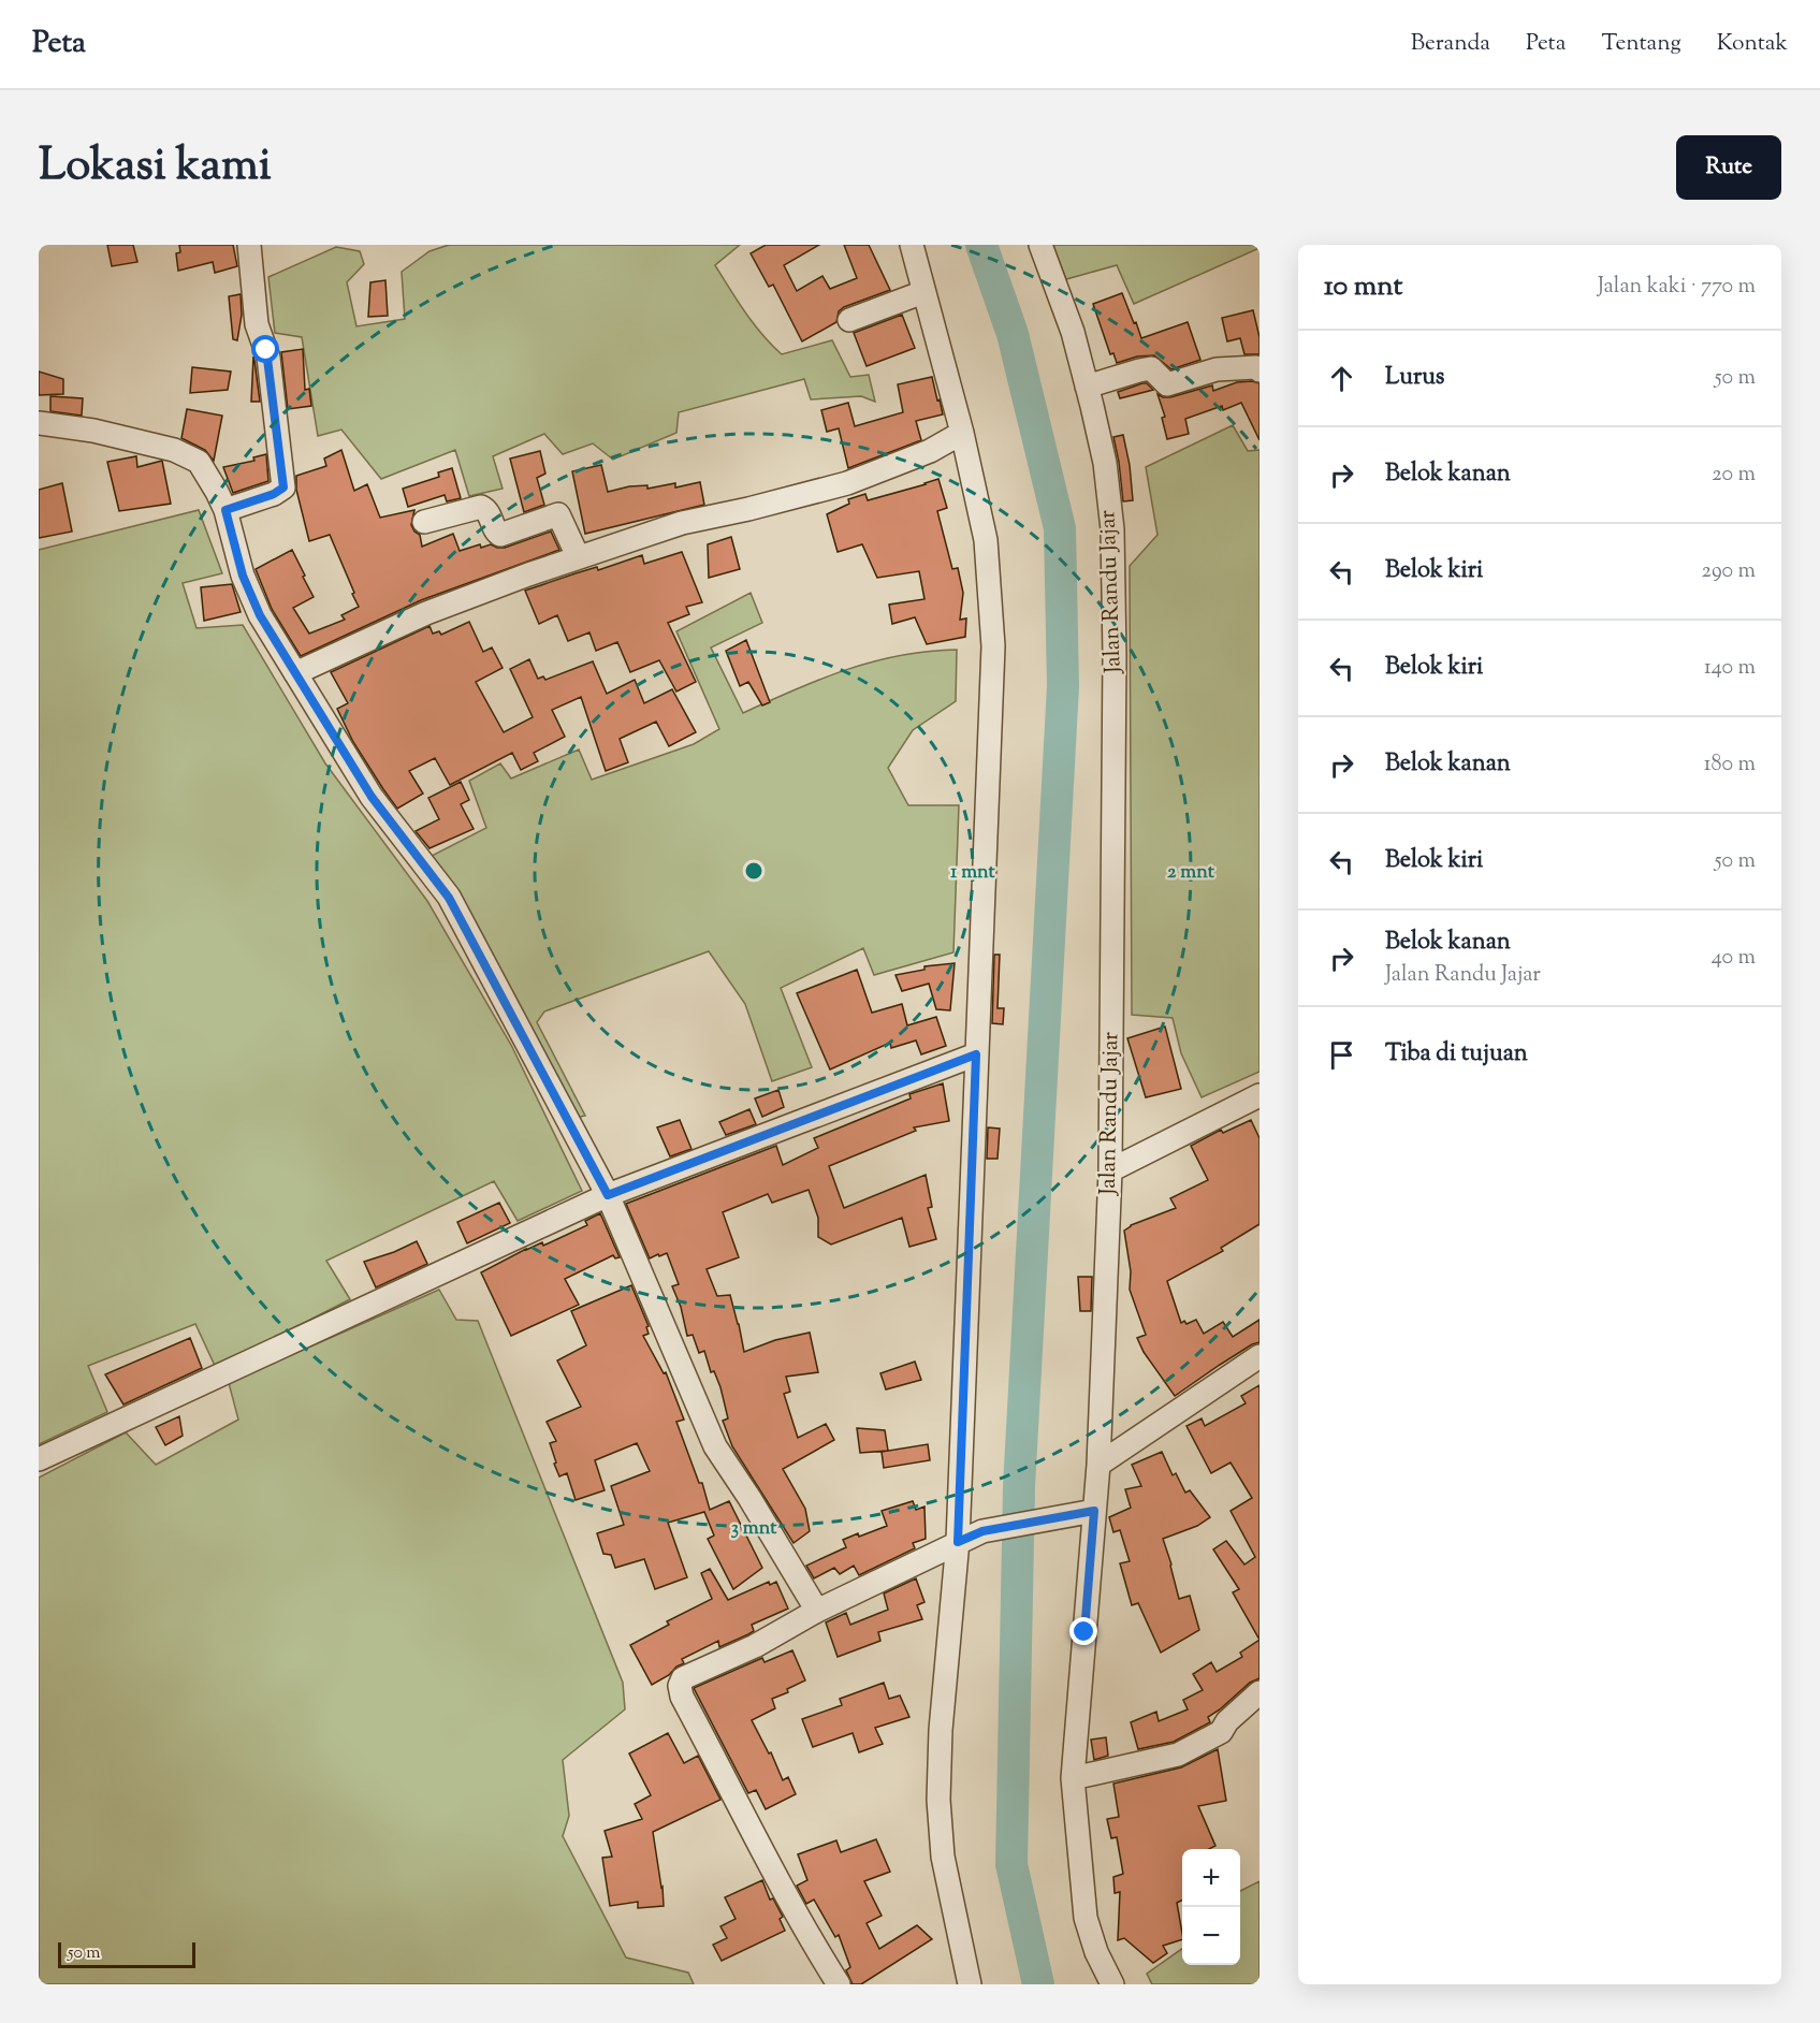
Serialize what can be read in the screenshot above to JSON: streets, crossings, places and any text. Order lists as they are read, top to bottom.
{
  "streets": {
    "street": ["Jalan Randu Jajar"]
  },
  "scale_bar": "50 m",
  "page": {
    "header": "Peta",
    "nav": [
      "Beranda",
      "Peta",
      "Tentang",
      "Kontak"
    ],
    "title": "Lokasi kami",
    "buttons": "Rute",
    "heading": ["10 mnt", "Jalan kaki · 770 m"],
    "list": [
      ["Lurus", "50 m"],
      ["Belok kanan", "20 m"],
      ["Belok kiri", "290 m"],
      ["Belok kiri", "140 m"],
      ["Belok kanan", "180 m"],
      ["Belok kiri", "50 m"],
      ["Belok kanan", "Jalan Randu Jajar", "40 m"],
      "Tiba di tujuan"
    ],
    "map_buttons": ["+", "−"],
    "scale": "50 m"
  },
  "rings": ["1 mnt", "2 mnt", "3 mnt"]
}
